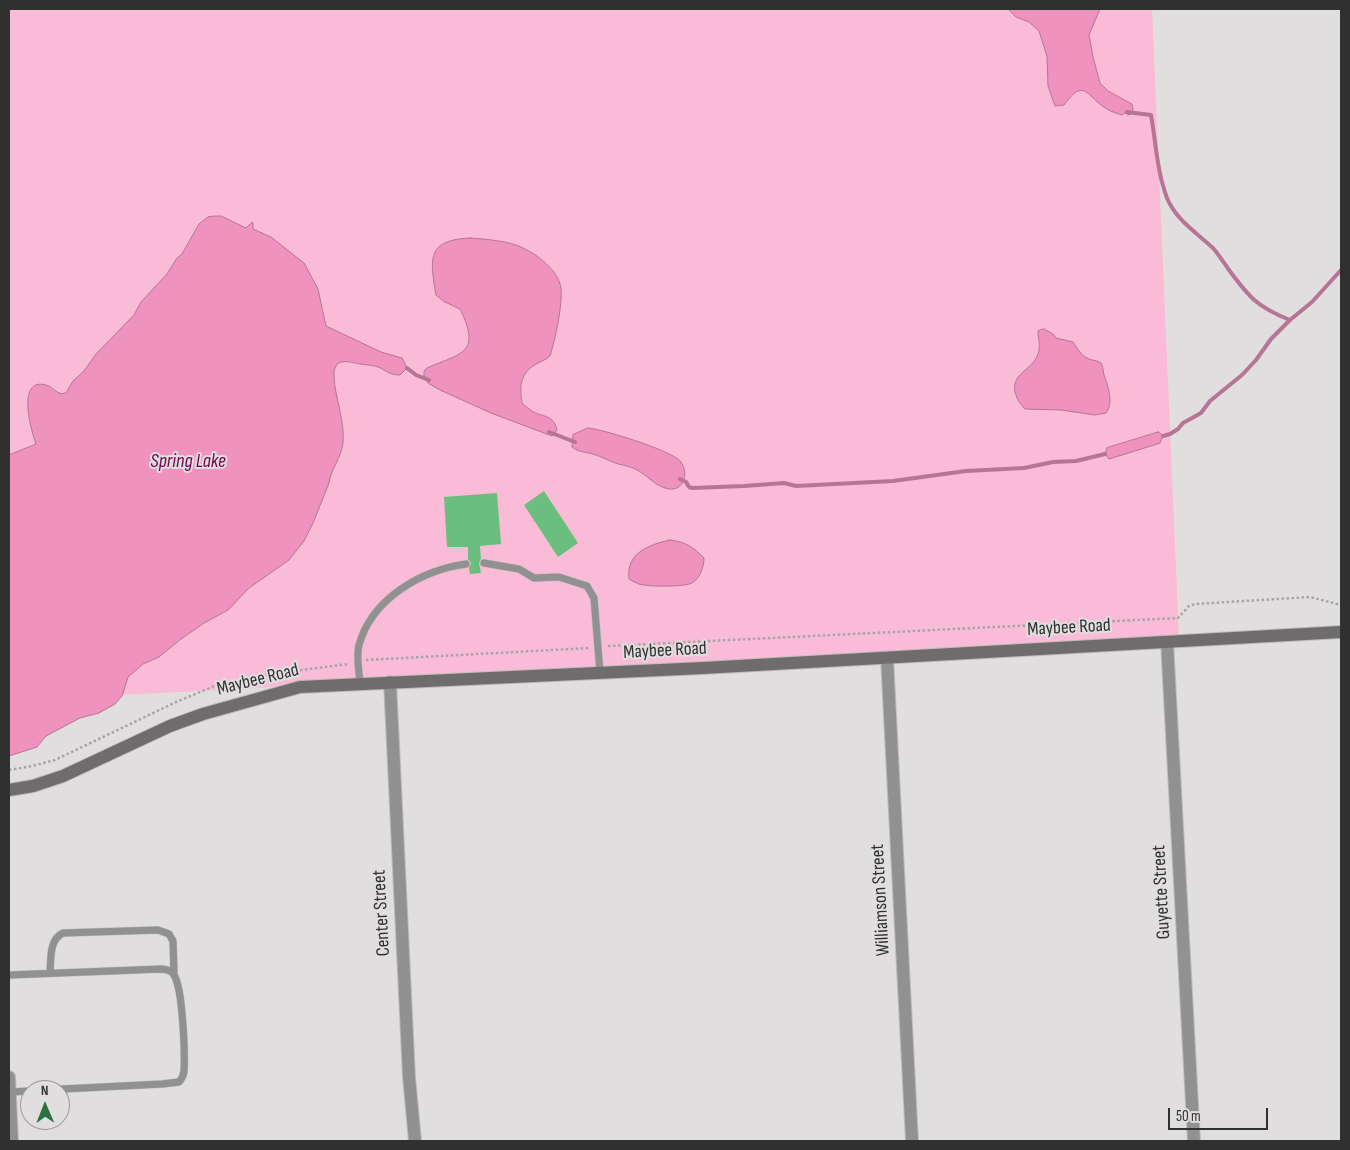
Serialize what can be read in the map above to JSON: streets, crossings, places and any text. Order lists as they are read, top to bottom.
{
  "streets": {
    "main road": ["Maybee Road"],
    "street": ["Guyette Street", "Williamson Street", "Center Street"]
  },
  "crossings": [
    ["Maybee Road", "Guyette Street"],
    ["Maybee Road", "Williamson Street"],
    ["Maybee Road", "Center Street"]
  ],
  "water": ["Spring Lake"],
  "scale_bar": "50 m",
  "north": "top"
}
